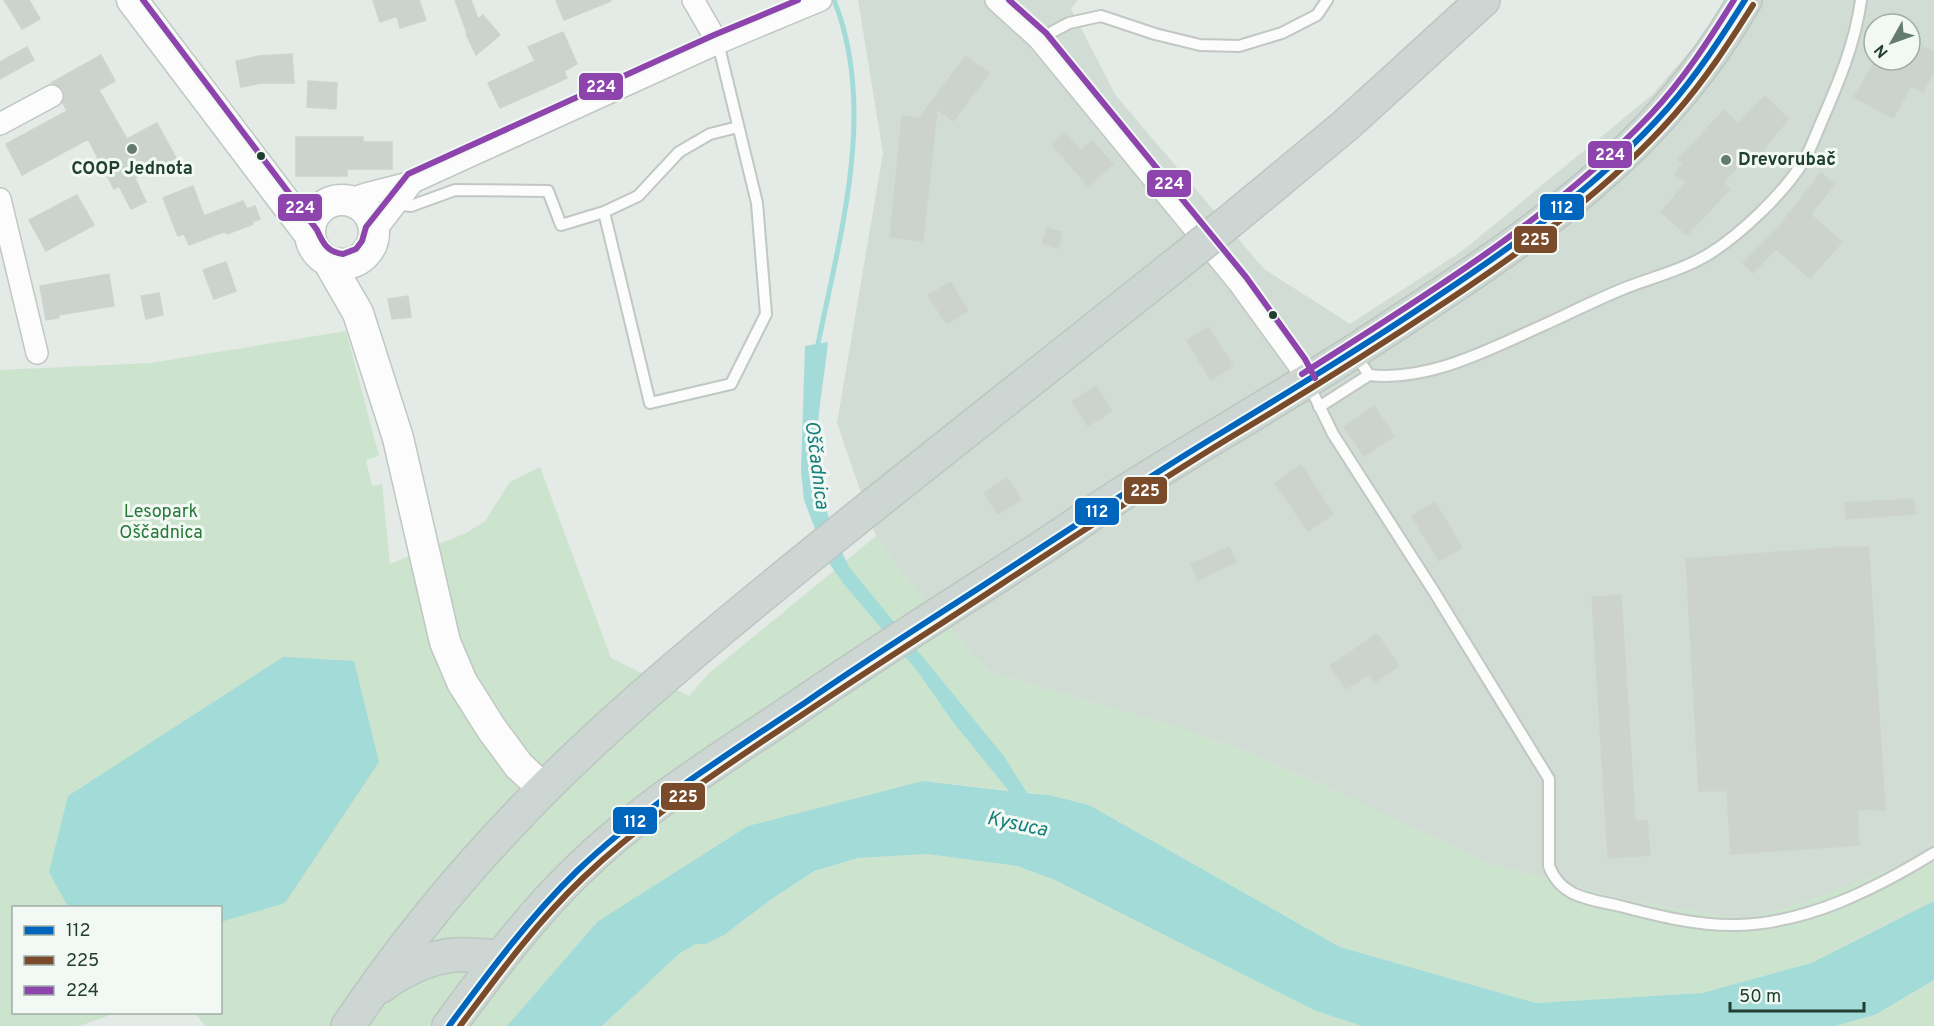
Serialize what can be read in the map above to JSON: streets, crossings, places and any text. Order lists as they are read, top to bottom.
{
  "water": ["Oščadnica", "Kysuca"],
  "parks": ["Lesopark Oščadnica"],
  "places": ["COOP Jednota", "Drevorubač"],
  "lines": ["transit line 112", "transit line 224", "transit line 225"],
  "legend": ["112", "225", "224"],
  "scale_bar": "50 m",
  "north": "bottom left"
}
